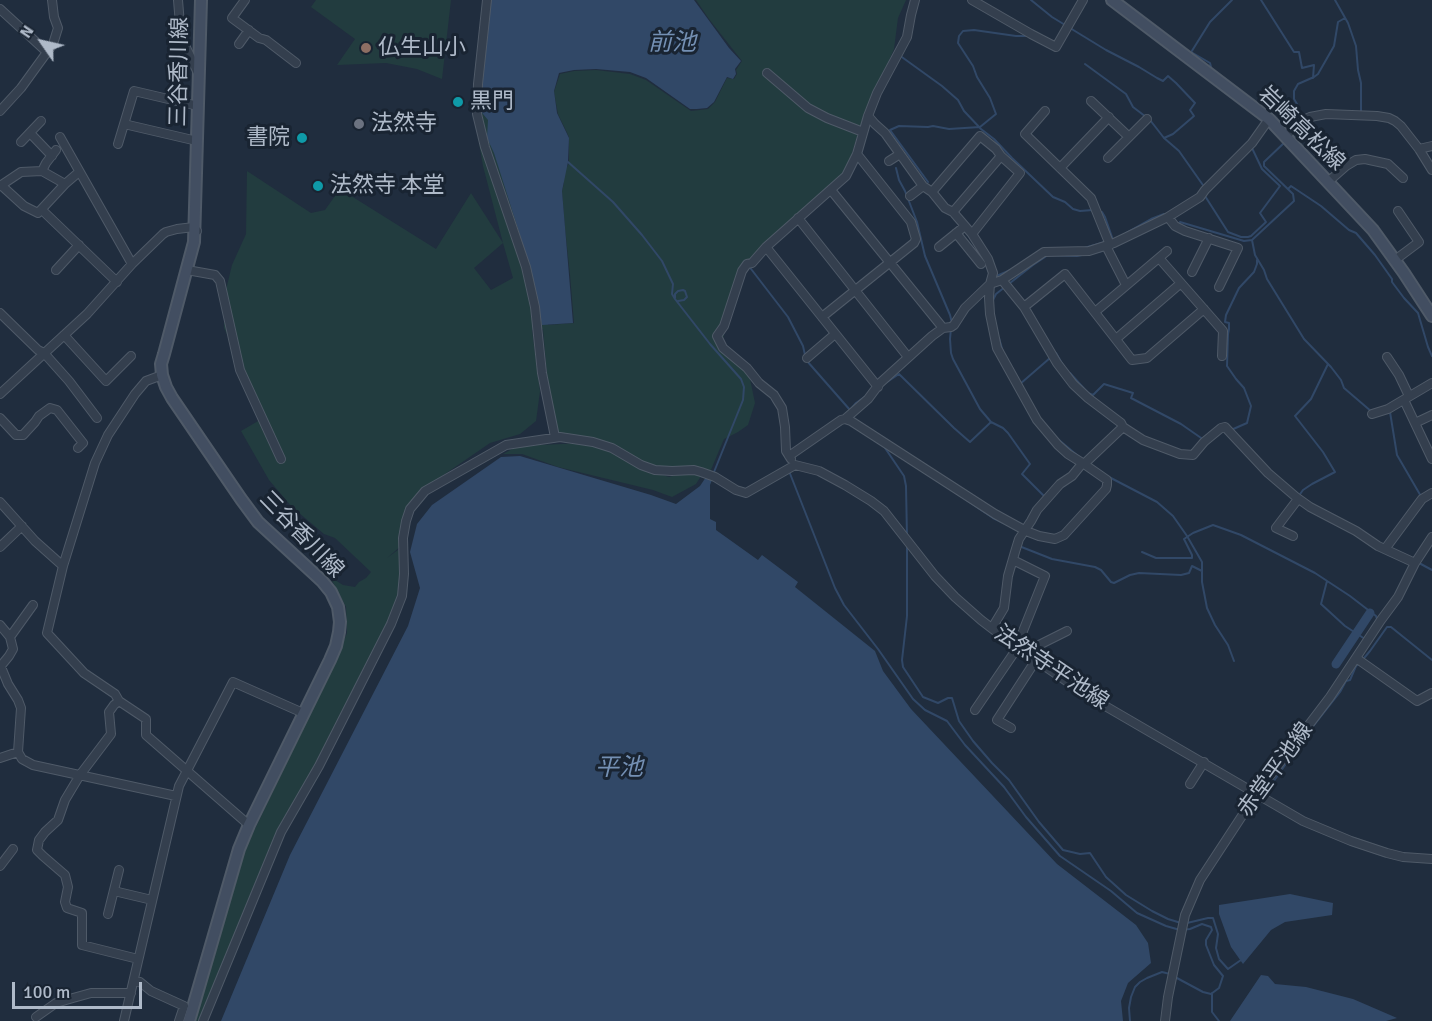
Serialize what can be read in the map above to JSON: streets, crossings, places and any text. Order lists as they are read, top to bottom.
{
  "streets": {
    "main road": ["三谷香川線", "岩崎高松線"],
    "street": ["法然寺平池線", "赤堂平池線"]
  },
  "crossings": [
    ["法然寺平池線", "赤堂平池線"]
  ],
  "water": ["前池", "平池"],
  "places": [
    "仏生山小",
    "黒門",
    "法然寺",
    "書院",
    "法然寺 本堂"
  ],
  "scale_bar": "100 m",
  "north": "top left"
}
